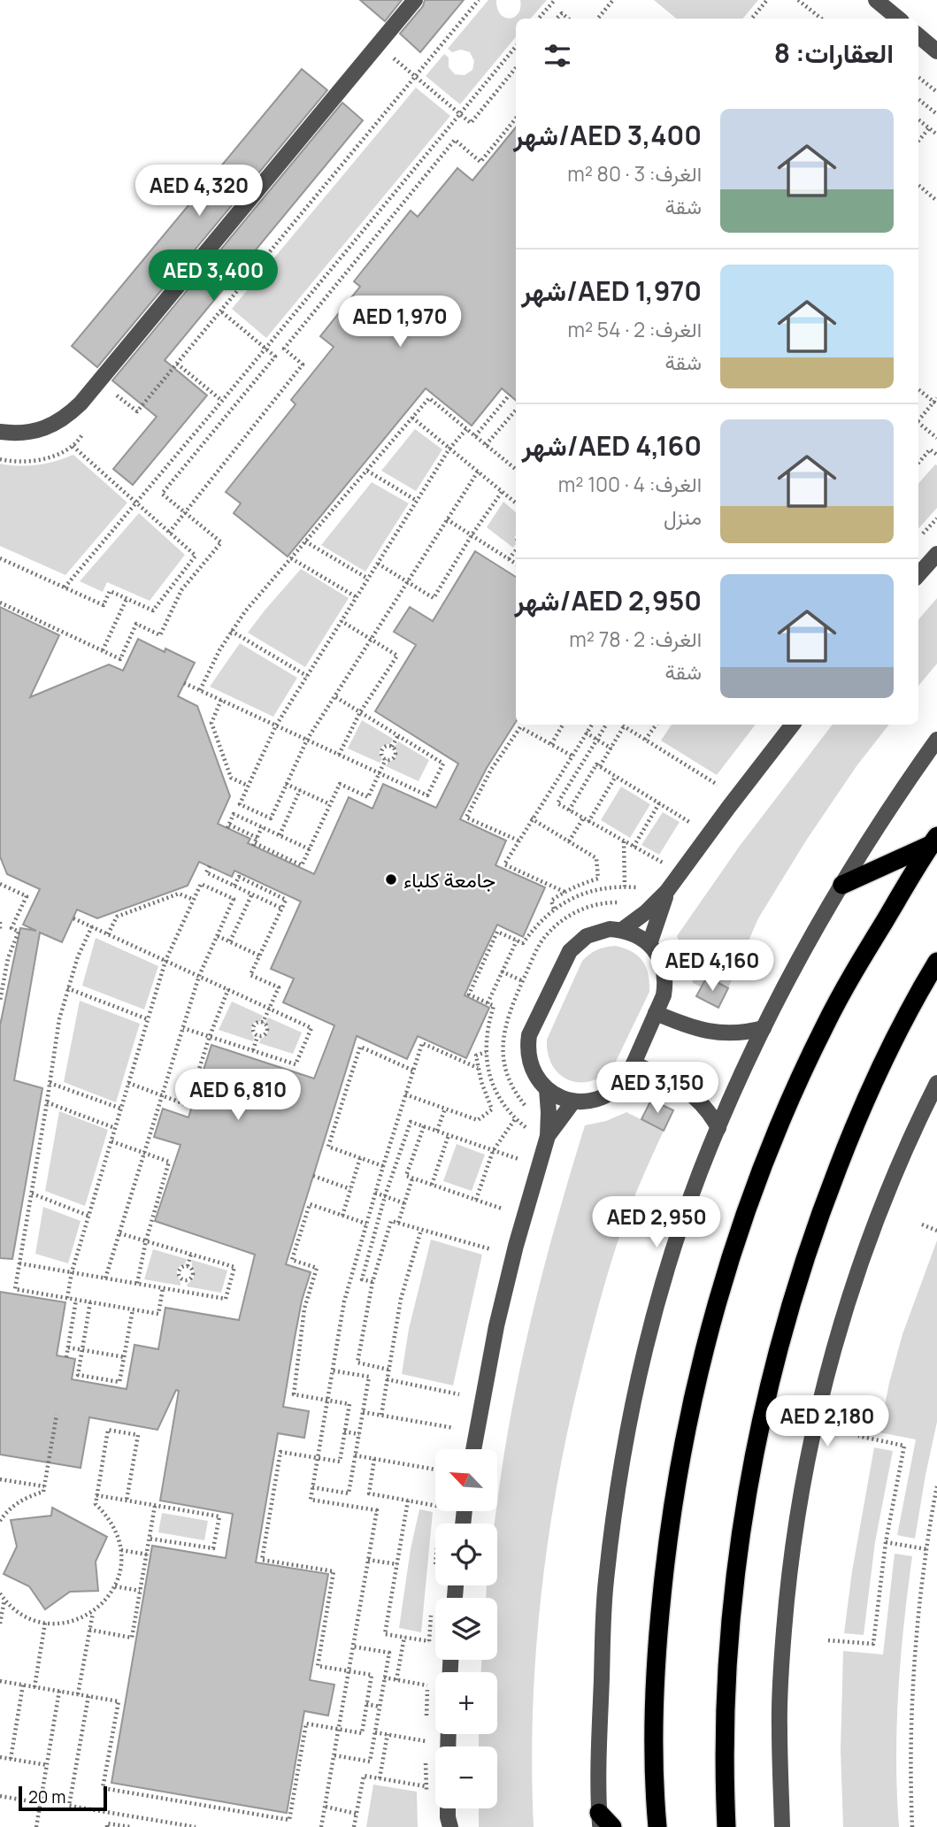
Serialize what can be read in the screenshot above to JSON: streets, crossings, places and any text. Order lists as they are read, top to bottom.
{
  "places": ["جامعة كلباء"],
  "scale_bar": "20 m",
  "north": "top left",
  "page": {
    "heading": "العقارات: 8",
    "list": [
      {
        "name": "AED 3,400/شهر",
        "note": "الغرف: 3 · 80 m² · شقة"
      },
      {
        "name": "AED 1,970/شهر",
        "note": "الغرف: 2 · 54 m² · شقة"
      },
      {
        "name": "AED 4,160/شهر",
        "note": "الغرف: 4 · 100 m² · منزل"
      },
      {
        "name": "AED 2,950/شهر",
        "note": "الغرف: 2 · 78 m² · شقة"
      }
    ],
    "price": [
      "AED 4,320",
      "AED 3,400",
      "AED 1,970",
      "AED 4,160",
      "AED 3,150",
      "AED 6,810",
      "AED 2,950",
      "AED 2,180"
    ],
    "map_buttons": ["+", "−"],
    "scale": "20 m"
  }
}
